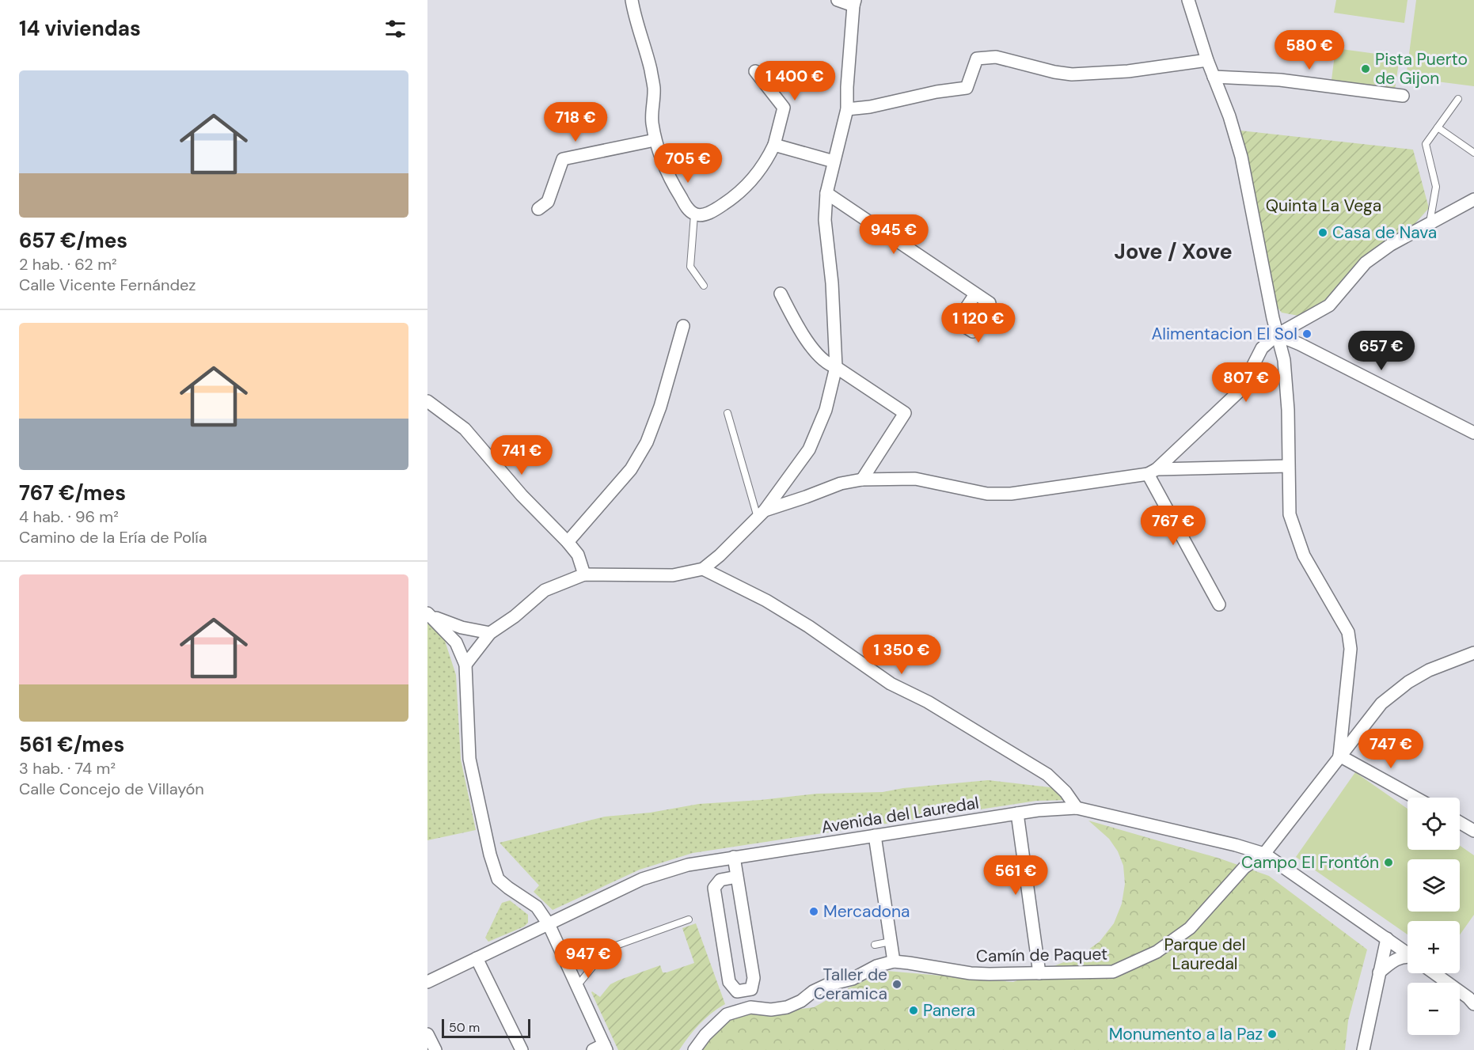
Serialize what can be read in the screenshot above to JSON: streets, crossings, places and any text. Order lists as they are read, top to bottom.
{
  "streets": {
    "street": ["Avenida del Lauredal", "Camín de Paquet"]
  },
  "crossings": [
    ["Avenida del Lauredal", "Camín de Paquet"]
  ],
  "districts": ["Jove / Xove"],
  "parks": ["Quinta La Vega", "Parque del Lauredal"],
  "places": [
    "Pista Puerto de Gijon",
    "Casa de Nava",
    "Alimentacion El Sol",
    "Campo El Frontón",
    "Mercadona",
    "Taller de Ceramica",
    "Panera",
    "Monumento a la Paz"
  ],
  "scale_bar": "50 m",
  "page": {
    "heading": "14 viviendas",
    "price": [
      "580 €",
      "1 400 €",
      "718 €",
      "705 €",
      "945 €",
      "1 120 €",
      "657 €",
      "807 €",
      "741 €",
      "767 €",
      "1 350 €",
      "747 €",
      "561 €",
      "947 €"
    ],
    "list": [
      {
        "name": "657 €/mes",
        "note": "2 hab. · 62 m² · Calle Vicente Fernández"
      },
      {
        "name": "767 €/mes",
        "note": "4 hab. · 96 m² · Camino de la Ería de Polía"
      },
      {
        "name": "561 €/mes",
        "note": "3 hab. · 74 m² · Calle Concejo de Villayón"
      }
    ],
    "map_buttons": ["+", "−"],
    "scale": "50 m"
  }
}
